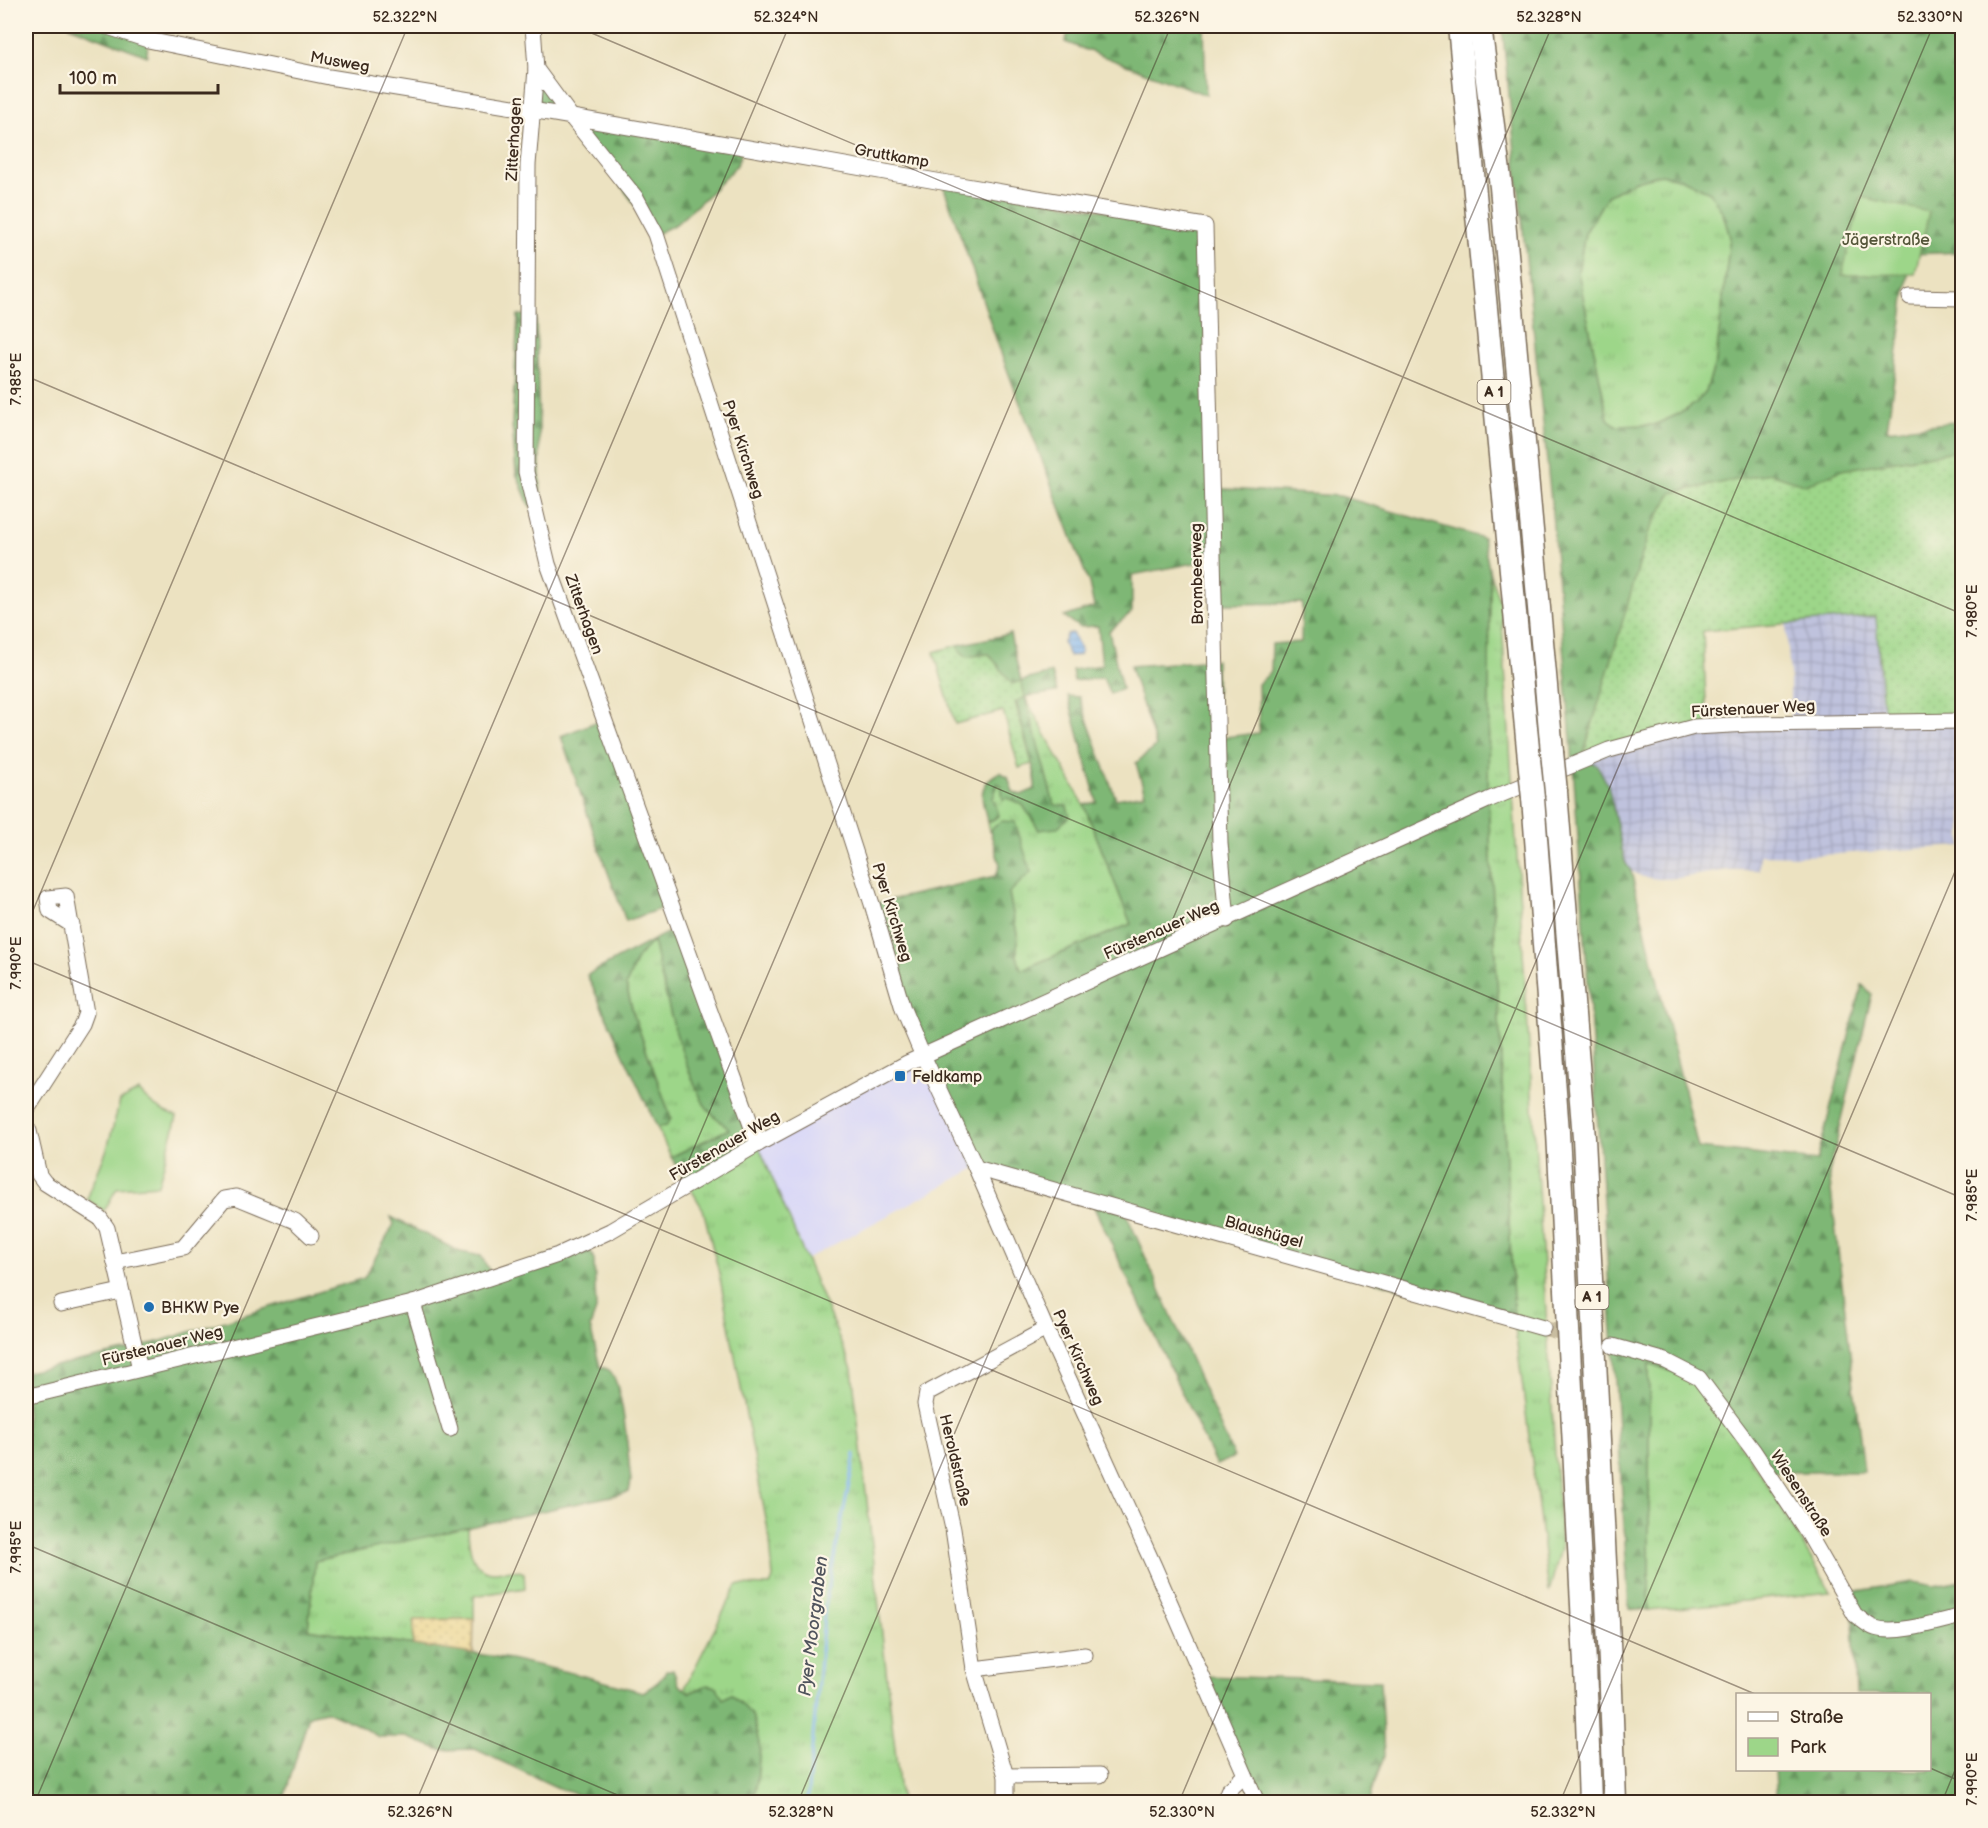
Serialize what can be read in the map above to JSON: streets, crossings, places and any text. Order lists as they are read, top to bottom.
{
  "streets": {
    "highway": ["A 1"],
    "street": [
      "Musweg",
      "Zitterhagen",
      "Gruttkamp",
      "Pyer Kirchweg",
      "Brombeerweg",
      "Fürstenauer Weg",
      "Blaushügel",
      "Heroldstraße",
      "Wiesenstraße"
    ]
  },
  "crossings": [
    ["Musweg", "Zitterhagen"],
    ["Musweg", "Gruttkamp"],
    ["Musweg", "Pyer Kirchweg"],
    ["Zitterhagen", "Pyer Kirchweg"],
    ["Zitterhagen", "Fürstenauer Weg"],
    ["Gruttkamp", "Pyer Kirchweg"],
    ["Gruttkamp", "Brombeerweg"],
    ["Pyer Kirchweg", "Fürstenauer Weg"],
    ["Pyer Kirchweg", "Blaushügel"],
    ["Pyer Kirchweg", "Heroldstraße"],
    ["Brombeerweg", "Fürstenauer Weg"]
  ],
  "water": ["Pyer Moorgraben"],
  "parks": ["Jägerstraße"],
  "places": {
    "transit": ["Feldkamp"],
    "other": ["BHKW Pye"]
  },
  "legend": ["Straße", "Park"],
  "scale_bar": "100 m",
  "coordinates": [
    "52.322°N",
    "52.324°N",
    "52.326°N",
    "52.328°N",
    "52.330°N",
    "7.985°E",
    "7.980°E",
    "7.990°E",
    "7.995°E",
    "52.332°N"
  ]
}
